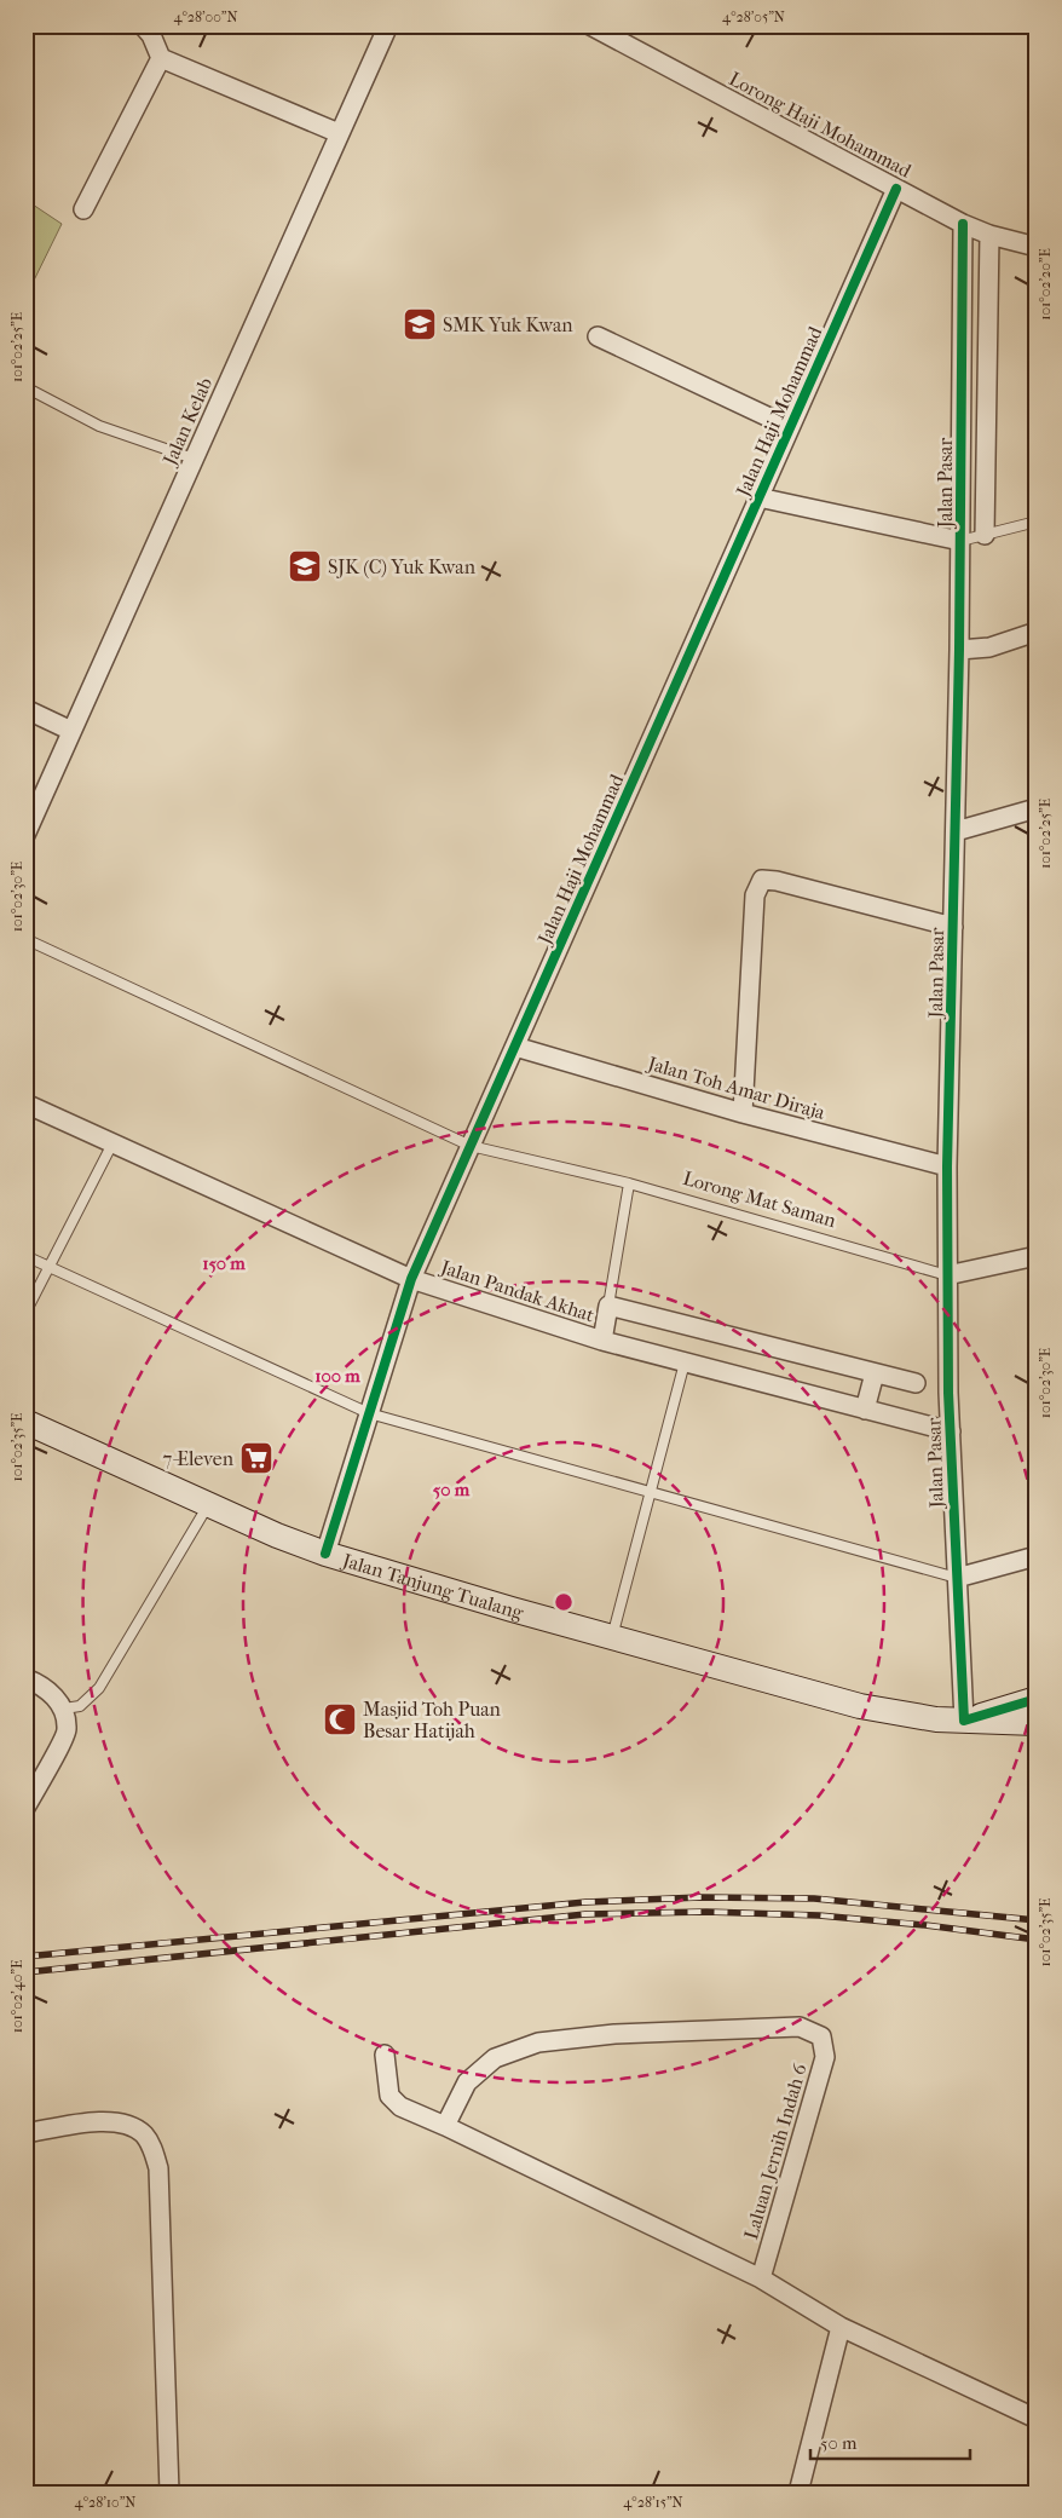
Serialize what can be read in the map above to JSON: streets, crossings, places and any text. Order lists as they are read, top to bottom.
{
  "streets": {
    "main road": ["Jalan Tanjung Tualang"],
    "street": [
      "Lorong Haji Mohammad",
      "Jalan Haji Mohammad",
      "Jalan Kelab",
      "Jalan Pasar",
      "Jalan Toh Amar Diraja",
      "Lorong Mat Saman",
      "Jalan Pandak Akhat",
      "Laluan Jernih Indah 6"
    ]
  },
  "crossings": [
    ["Lorong Haji Mohammad", "Jalan Haji Mohammad"],
    ["Lorong Haji Mohammad", "Jalan Pasar"],
    ["Jalan Haji Mohammad", "Jalan Toh Amar Diraja"],
    ["Jalan Haji Mohammad", "Lorong Mat Saman"],
    ["Jalan Haji Mohammad", "Jalan Pandak Akhat"],
    ["Jalan Haji Mohammad", "Jalan Tanjung Tualang"],
    ["Jalan Pasar", "Jalan Toh Amar Diraja"],
    ["Jalan Pasar", "Lorong Mat Saman"],
    ["Jalan Pasar", "Jalan Pandak Akhat"],
    ["Jalan Pasar", "Jalan Tanjung Tualang"]
  ],
  "places": {
    "school or university": ["SMK Yuk Kwan", "SJK (C) Yuk Kwan"],
    "supermarket": ["7-Eleven"],
    "mosque": ["Masjid Toh Puan Besar Hatijah"]
  },
  "scale_bar": "50 m",
  "coordinates": [
    "4°28'00\"N",
    "4°28'05\"N",
    "101°02'20\"E",
    "101°02'25\"E",
    "101°02'30\"E",
    "101°02'35\"E",
    "101°02'40\"E",
    "4°28'10\"N",
    "4°28'15\"N"
  ],
  "rings": ["150 m", "100 m", "50 m"]
}
